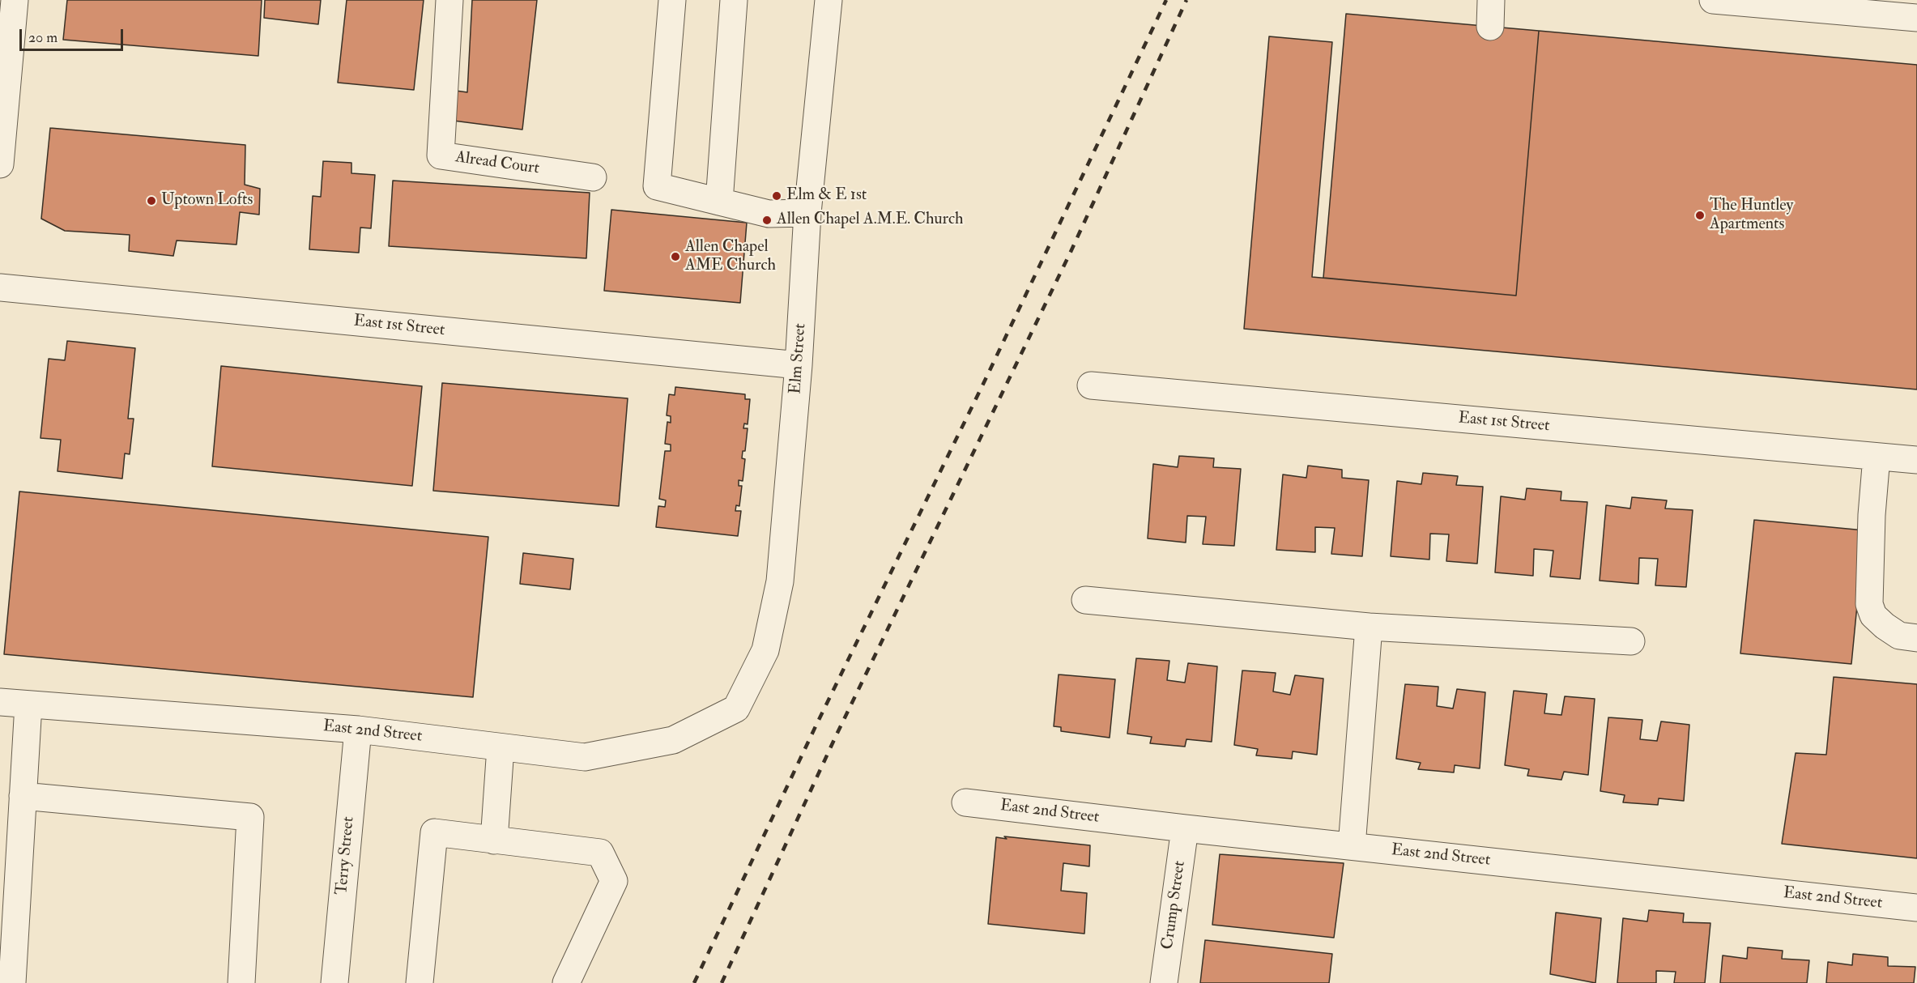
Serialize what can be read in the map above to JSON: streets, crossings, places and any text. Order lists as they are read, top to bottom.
{
  "streets": {
    "street": [
      "Alread Court",
      "East 1st Street",
      "Elm Street",
      "East 2nd Street",
      "Terry Street",
      "Crump Street"
    ]
  },
  "crossings": [
    ["East 1st Street", "Elm Street"],
    ["Elm Street", "East 2nd Street"],
    ["East 2nd Street", "Terry Street"],
    ["East 2nd Street", "Crump Street"]
  ],
  "places": [
    "Elm & E 1st",
    "Uptown Lofts",
    "The Huntley Apartments",
    "Allen Chapel A.M.E. Church",
    "Allen Chapel AME Church"
  ],
  "scale_bar": "20 m"
}
